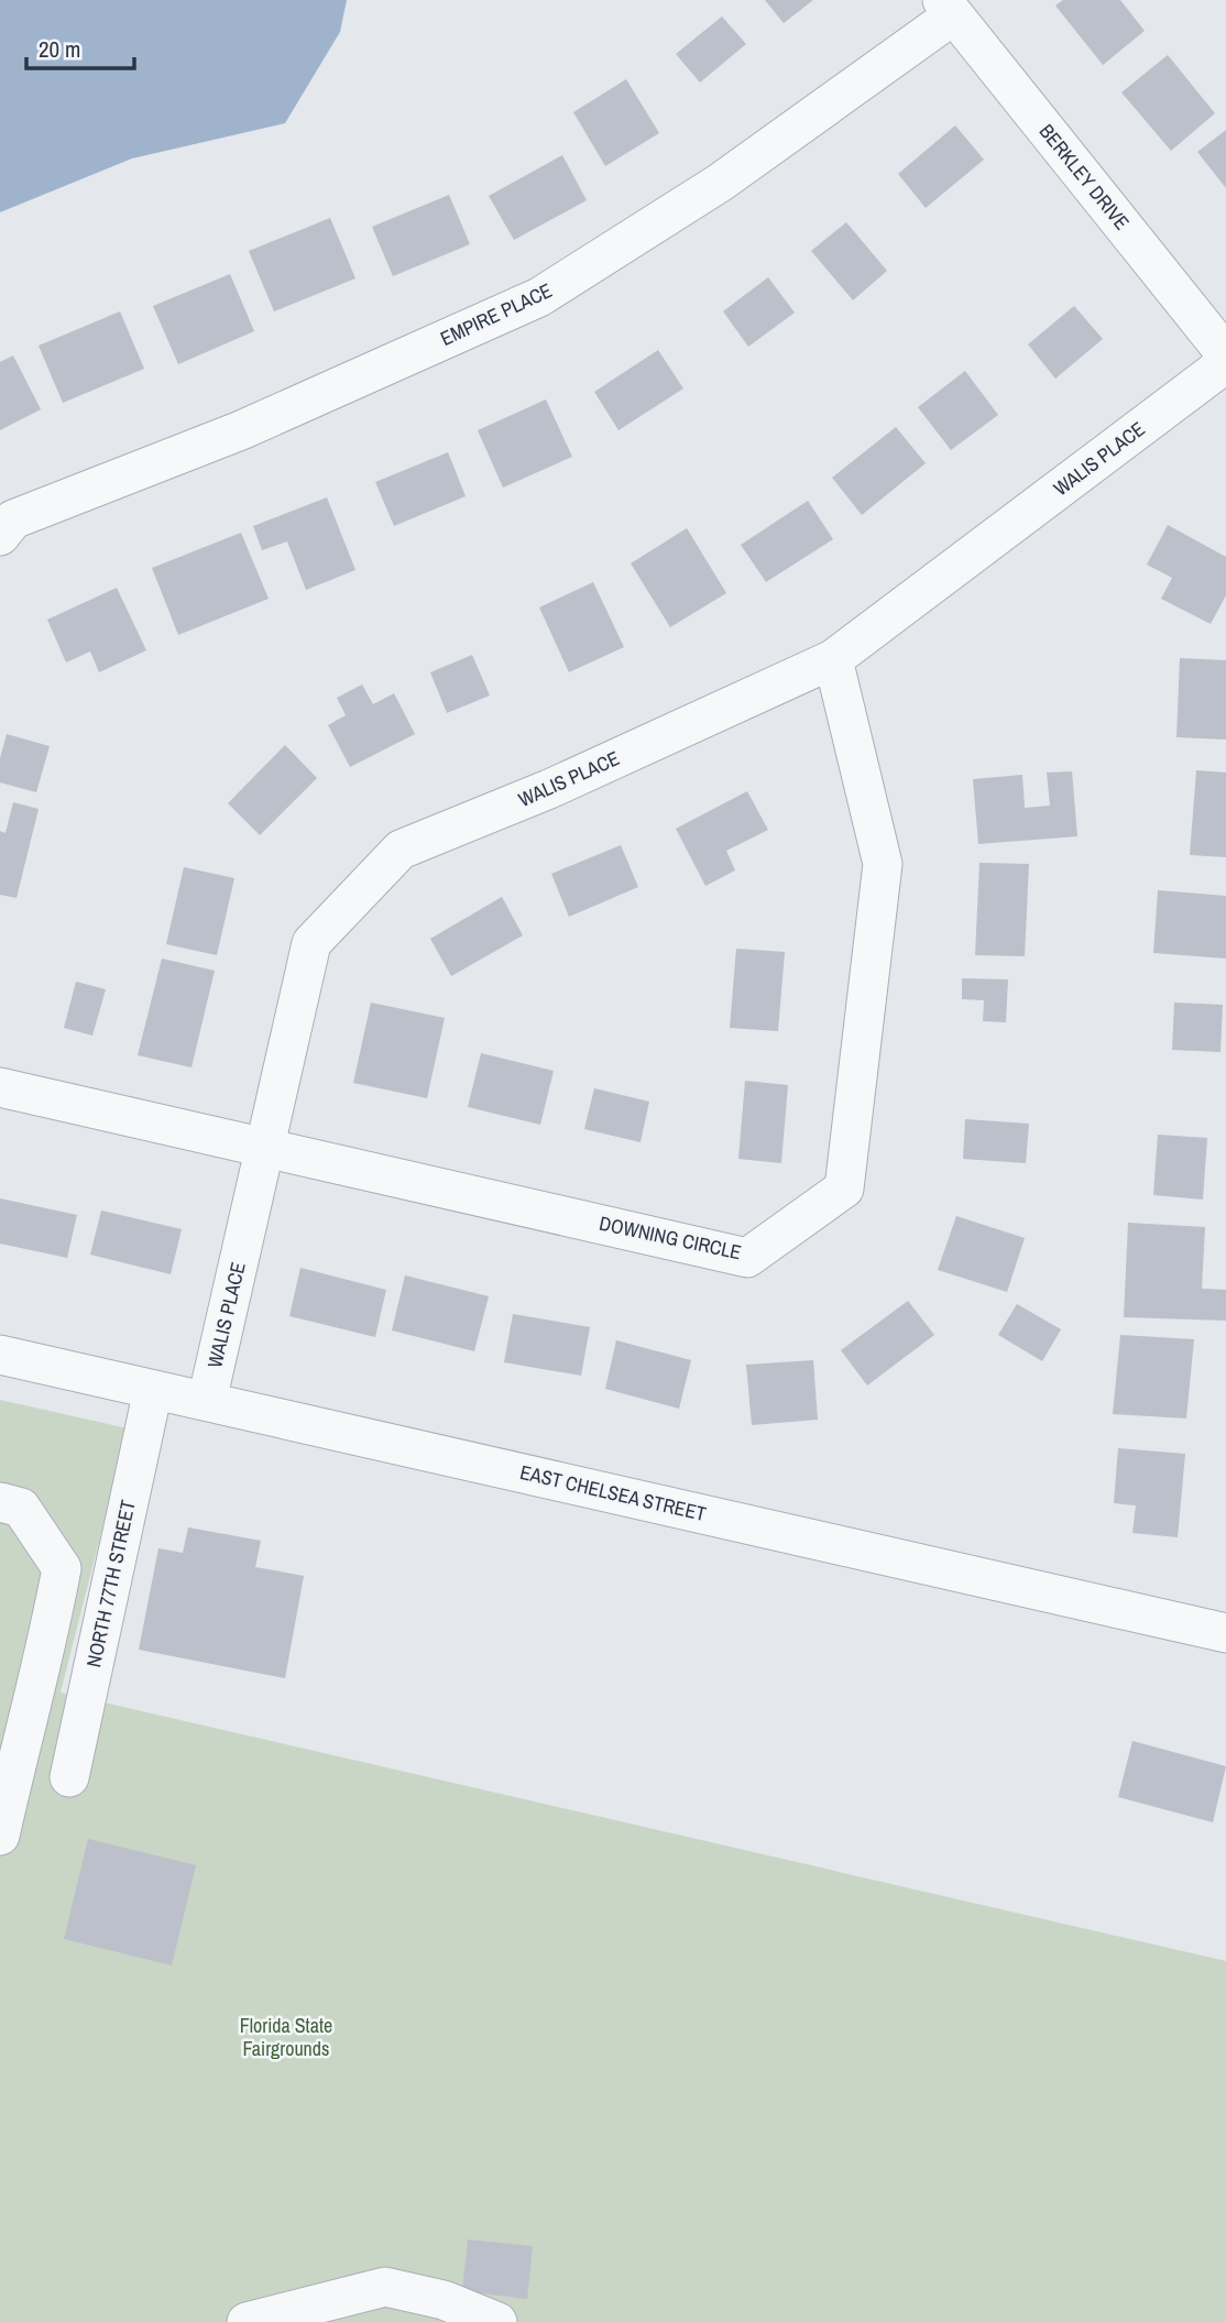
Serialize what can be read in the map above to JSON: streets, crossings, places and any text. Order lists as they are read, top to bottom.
{
  "streets": {
    "street": [
      "BERKLEY DRIVE",
      "EMPIRE PLACE",
      "WALIS PLACE",
      "DOWNING CIRCLE",
      "EAST CHELSEA STREET",
      "NORTH 77TH STREET"
    ]
  },
  "crossings": [
    ["BERKLEY DRIVE", "EMPIRE PLACE"],
    ["WALIS PLACE", "DOWNING CIRCLE"],
    ["WALIS PLACE", "EAST CHELSEA STREET"],
    ["EAST CHELSEA STREET", "NORTH 77TH STREET"]
  ],
  "parks": ["Florida State Fairgrounds"],
  "scale_bar": "20 m"
}
